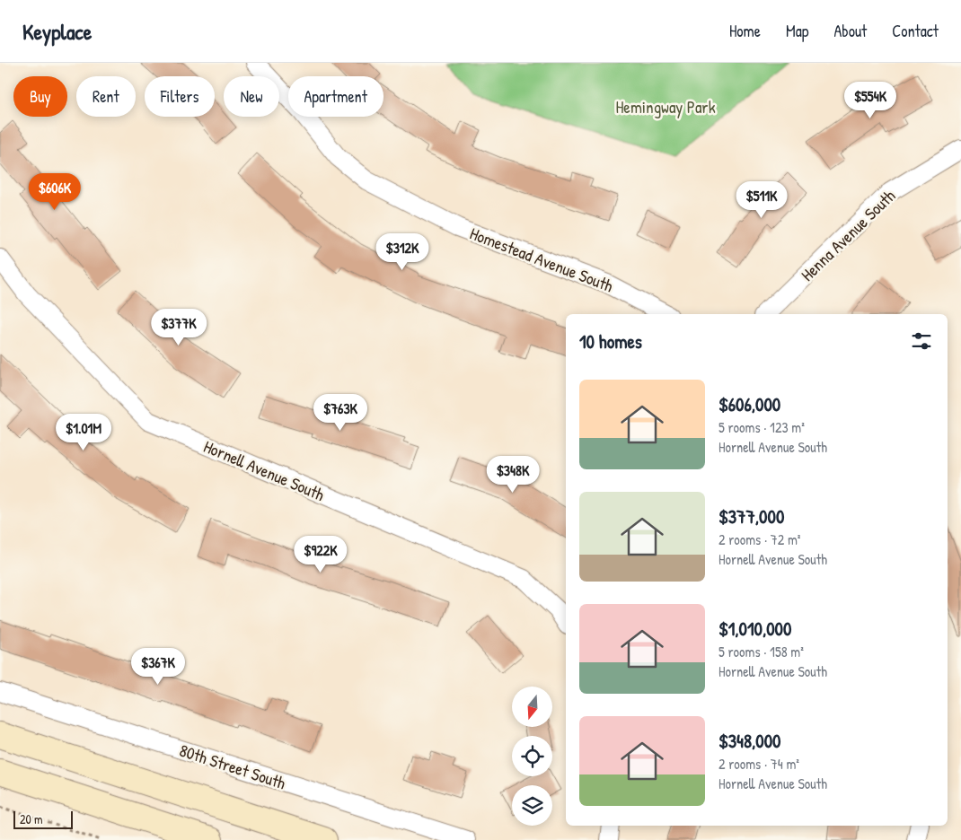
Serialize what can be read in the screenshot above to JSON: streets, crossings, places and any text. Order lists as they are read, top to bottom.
{
  "streets": {
    "street": [
      "Henna Avenue South",
      "Homestead Avenue South",
      "Hornell Avenue South",
      "80th Street South"
    ]
  },
  "parks": ["Hemingway Park"],
  "scale_bar": "20 m",
  "north": "bottom",
  "page": {
    "header": "Keyplace",
    "nav": [
      "Home",
      "Map",
      "About",
      "Contact"
    ],
    "chip": [
      "Buy",
      "Rent",
      "Filters",
      "New",
      "Apartment"
    ],
    "price": [
      "$554K",
      "$606K",
      "$511K",
      "$312K",
      "$377K",
      "$763K",
      "$1.01M",
      "$348K",
      "$922K",
      "$367K"
    ],
    "heading": "10 homes",
    "list": [
      {
        "name": "$606,000",
        "note": "5 rooms · 123 m² · Hornell Avenue South"
      },
      {
        "name": "$377,000",
        "note": "2 rooms · 72 m² · Hornell Avenue South"
      },
      {
        "name": "$1,010,000",
        "note": "5 rooms · 158 m² · Hornell Avenue South"
      },
      {
        "name": "$348,000",
        "note": "2 rooms · 74 m² · Hornell Avenue South"
      }
    ],
    "scale": "20 m"
  }
}
